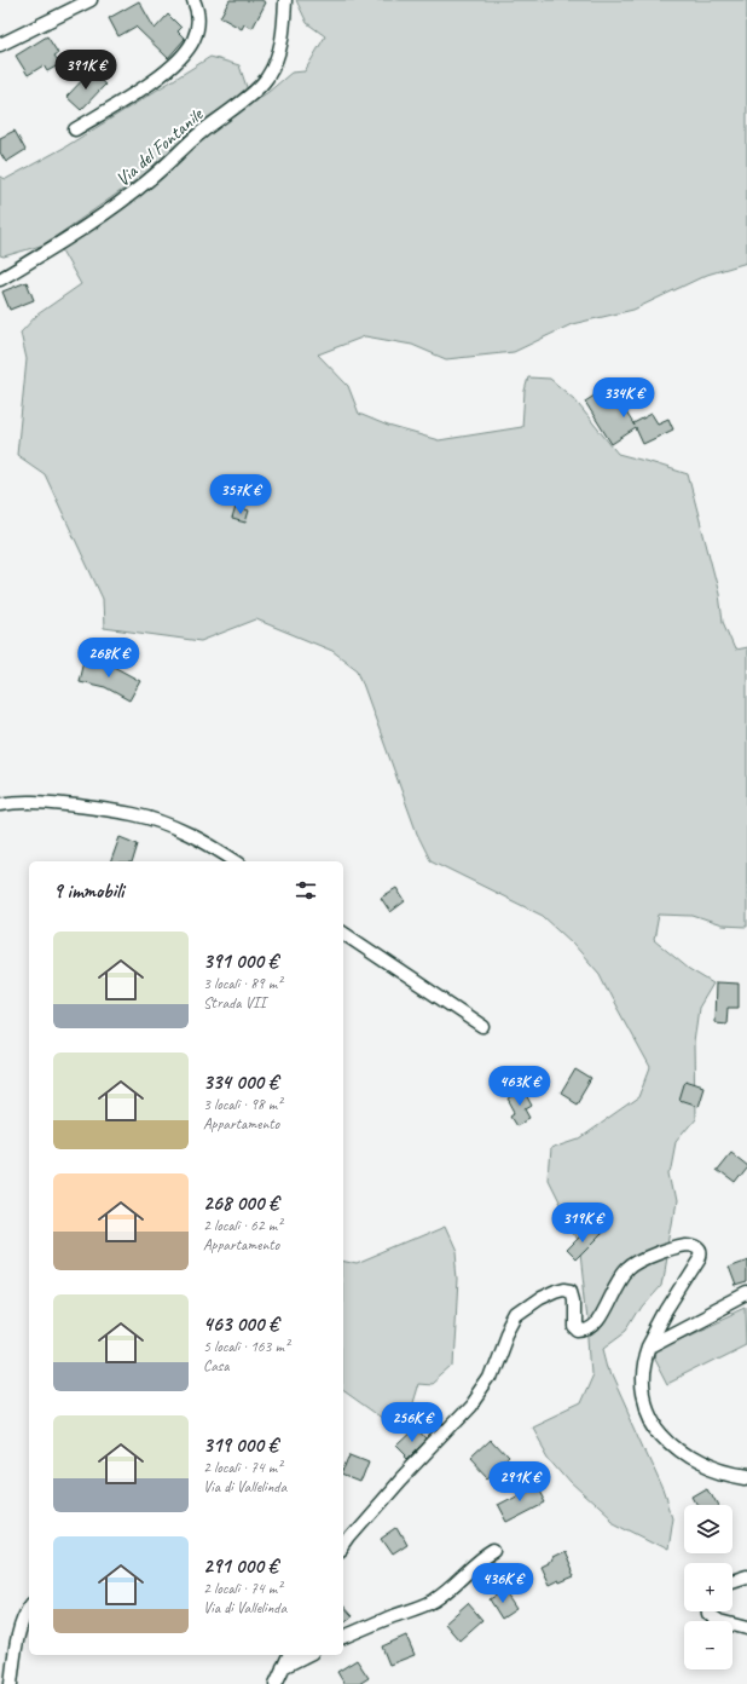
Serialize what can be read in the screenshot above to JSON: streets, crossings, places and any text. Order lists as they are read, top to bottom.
{
  "streets": {
    "street": ["Via del Fontanile"]
  },
  "page": {
    "price": [
      "391K €",
      "334K €",
      "357K €",
      "268K €",
      "463K €",
      "319K €",
      "256K €",
      "291K €",
      "436K €"
    ],
    "heading": "9 immobili",
    "list": [
      {
        "name": "391 000 €",
        "note": "3 locali · 89 m² · Strada VII"
      },
      {
        "name": "334 000 €",
        "note": "3 locali · 98 m² · Appartamento"
      },
      {
        "name": "268 000 €",
        "note": "2 locali · 62 m² · Appartamento"
      },
      {
        "name": "463 000 €",
        "note": "5 locali · 163 m² · Casa"
      },
      {
        "name": "319 000 €",
        "note": "2 locali · 74 m² · Via di Vallelinda"
      },
      {
        "name": "291 000 €",
        "note": "2 locali · 74 m² · Via di Vallelinda"
      }
    ],
    "map_buttons": ["+", "−"]
  }
}
